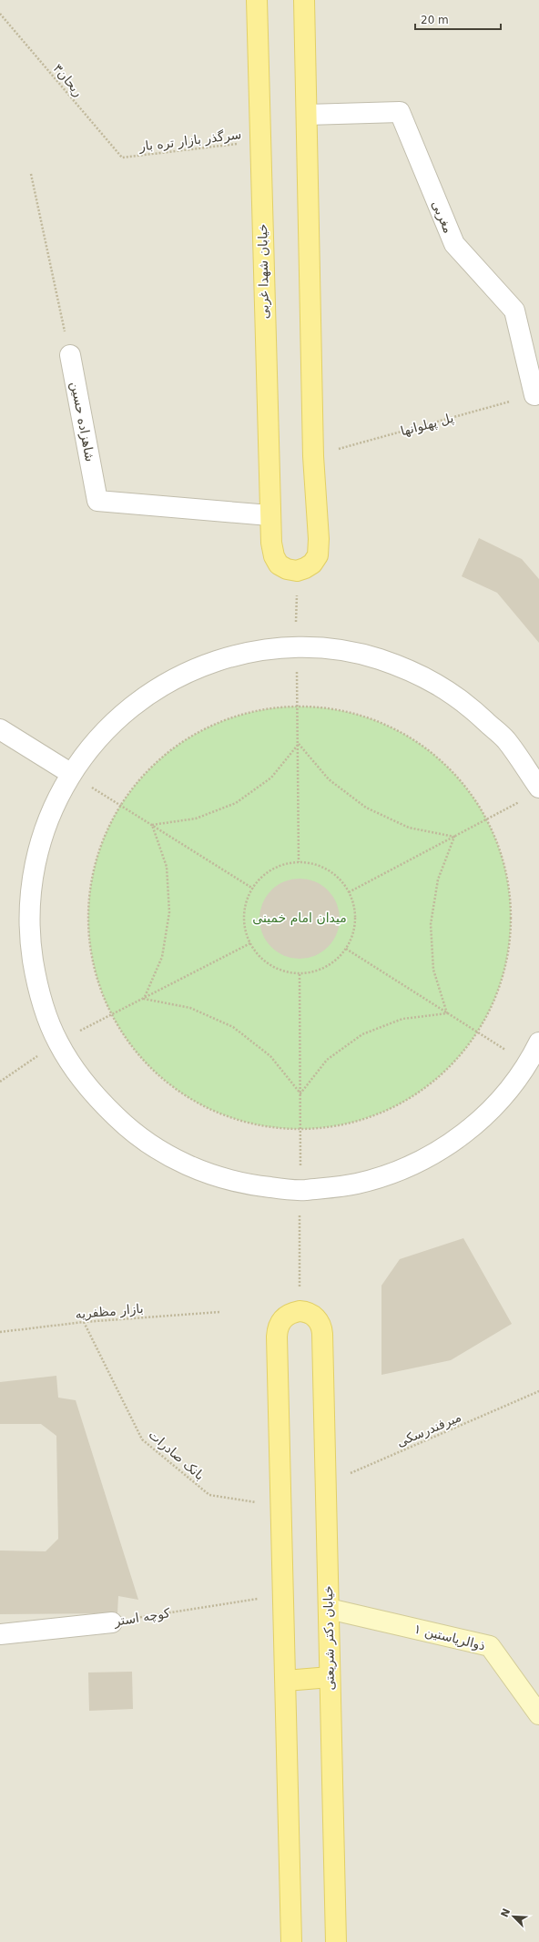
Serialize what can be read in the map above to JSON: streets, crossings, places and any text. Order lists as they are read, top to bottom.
{
  "streets": {
    "main road": ["خیابان شهدا غربی", "خیابان دکتر شریعتی"],
    "street": [
      "مغربی",
      "شاهزاده حسین",
      "کوچه استر",
      "ذوالریاستین ۱"
    ],
    "path": [
      "ریحان۳",
      "سرگذر بازار تره بار",
      "پل پهلوانها",
      "بازار مظفریه",
      "میرفندرسکی",
      "بانک صادرات"
    ]
  },
  "crossings": [
    ["ریحان۳", "سرگذر بازار تره بار"],
    ["سرگذر بازار تره بار", "خیابان شهدا غربی"],
    ["مغربی", "پل پهلوانها"],
    ["خیابان شهدا غربی", "شاهزاده حسین"],
    ["بازار مظفریه", "بانک صادرات"],
    ["میرفندرسکی", "خیابان دکتر شریعتی"],
    ["ذوالریاستین ۱", "خیابان دکتر شریعتی"]
  ],
  "parks": ["میدان امام خمینی"],
  "scale_bar": "20 m",
  "north": "top left"
}
